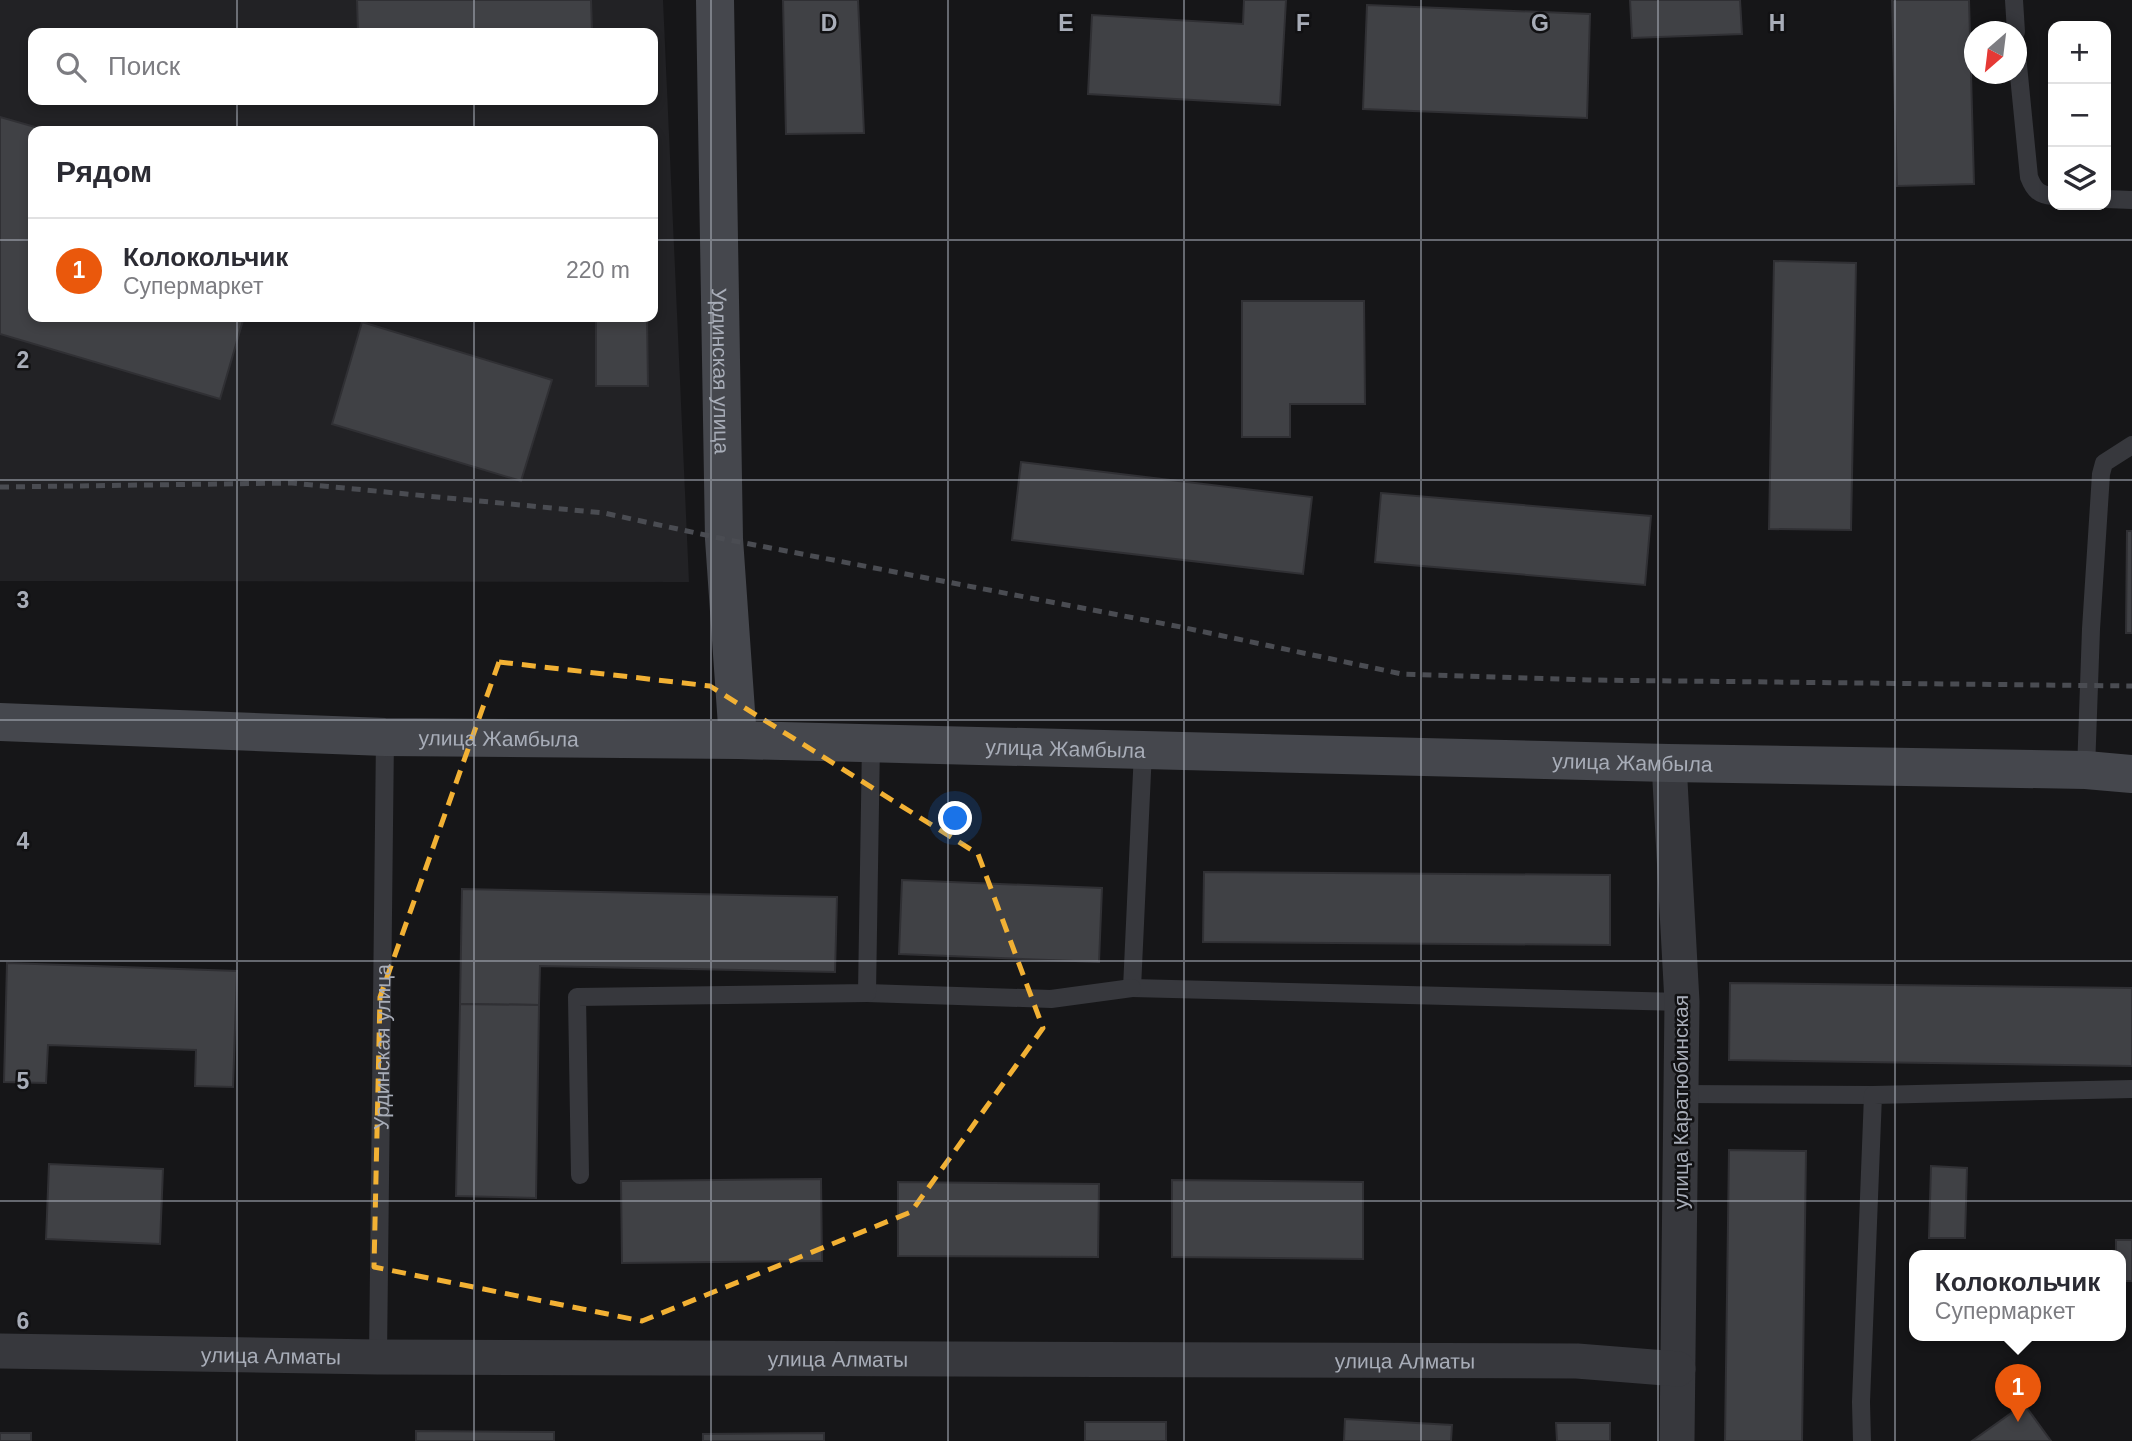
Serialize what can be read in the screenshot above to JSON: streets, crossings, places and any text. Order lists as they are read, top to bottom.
{
  "streets": {
    "street": [
      "Урдинская улица",
      "улица Жамбыла",
      "улица Каратюбинская",
      "улица Алматы"
    ]
  },
  "crossings": [
    ["Урдинская улица", "улица Жамбыла"],
    ["Урдинская улица", "улица Алматы"],
    ["улица Жамбыла", "улица Каратюбинская"],
    ["улица Каратюбинская", "улица Алматы"]
  ],
  "north": "bottom left",
  "page": {
    "map_buttons": ["+", "−"],
    "search": "Поиск",
    "heading": "Рядом",
    "list": [
      {
        "mark": "1",
        "name": "Колокольчик",
        "note": "Супермаркет",
        "value": "220 m"
      }
    ],
    "popup": ["Колокольчик", "Супермаркет"],
    "pins": "1"
  },
  "grid": {
    "columns": [
      "D",
      "E",
      "F",
      "G",
      "H"
    ],
    "rows": [
      "2",
      "3",
      "4",
      "5",
      "6"
    ]
  }
}
